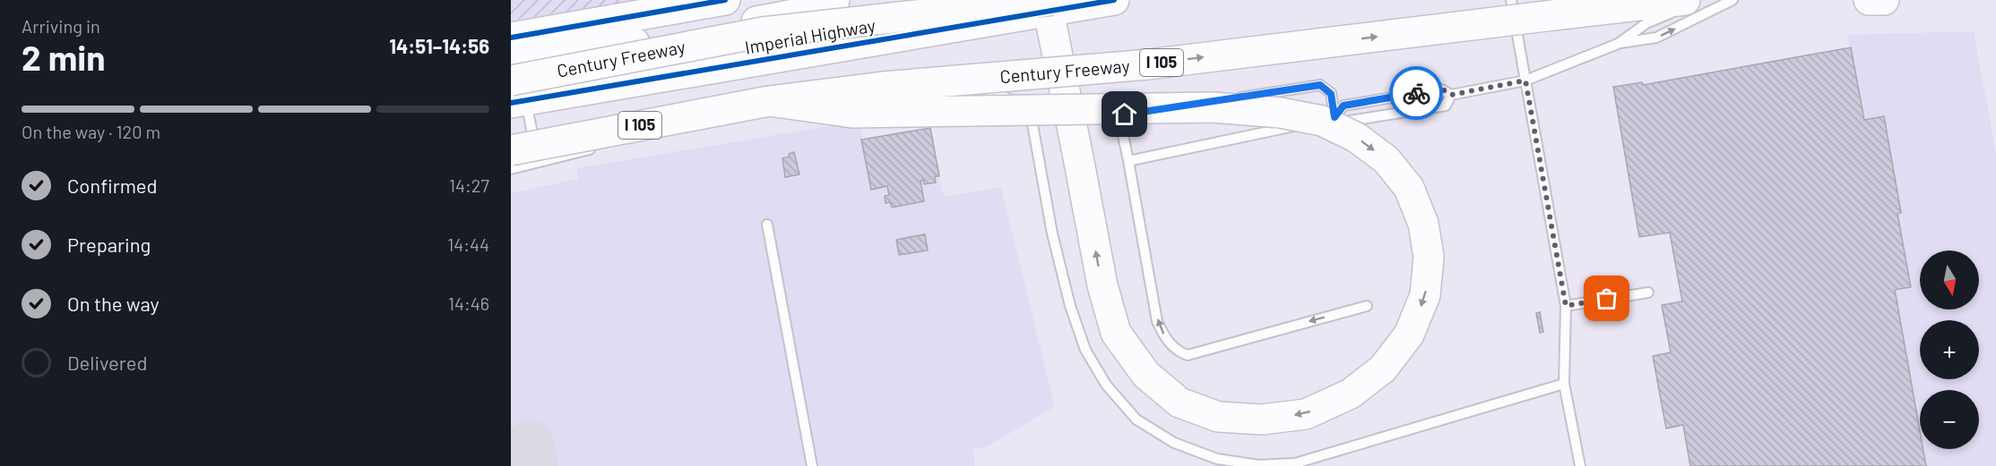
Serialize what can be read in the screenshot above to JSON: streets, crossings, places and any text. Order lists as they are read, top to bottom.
{
  "streets": {
    "main road": ["Imperial Highway", "Century Freeway", "I 105"]
  },
  "crossings": [
    ["Imperial Highway", "Century Freeway"]
  ],
  "north": "bottom",
  "page": {
    "heading": ["2 min", "Arriving in", "14:51–14:56"],
    "bar": "On the way · 120 m",
    "list": [
      ["Confirmed", "14:27"],
      ["Preparing", "14:44"],
      ["On the way", "14:46"],
      "Delivered"
    ],
    "map_buttons": ["+", "−"]
  }
}
